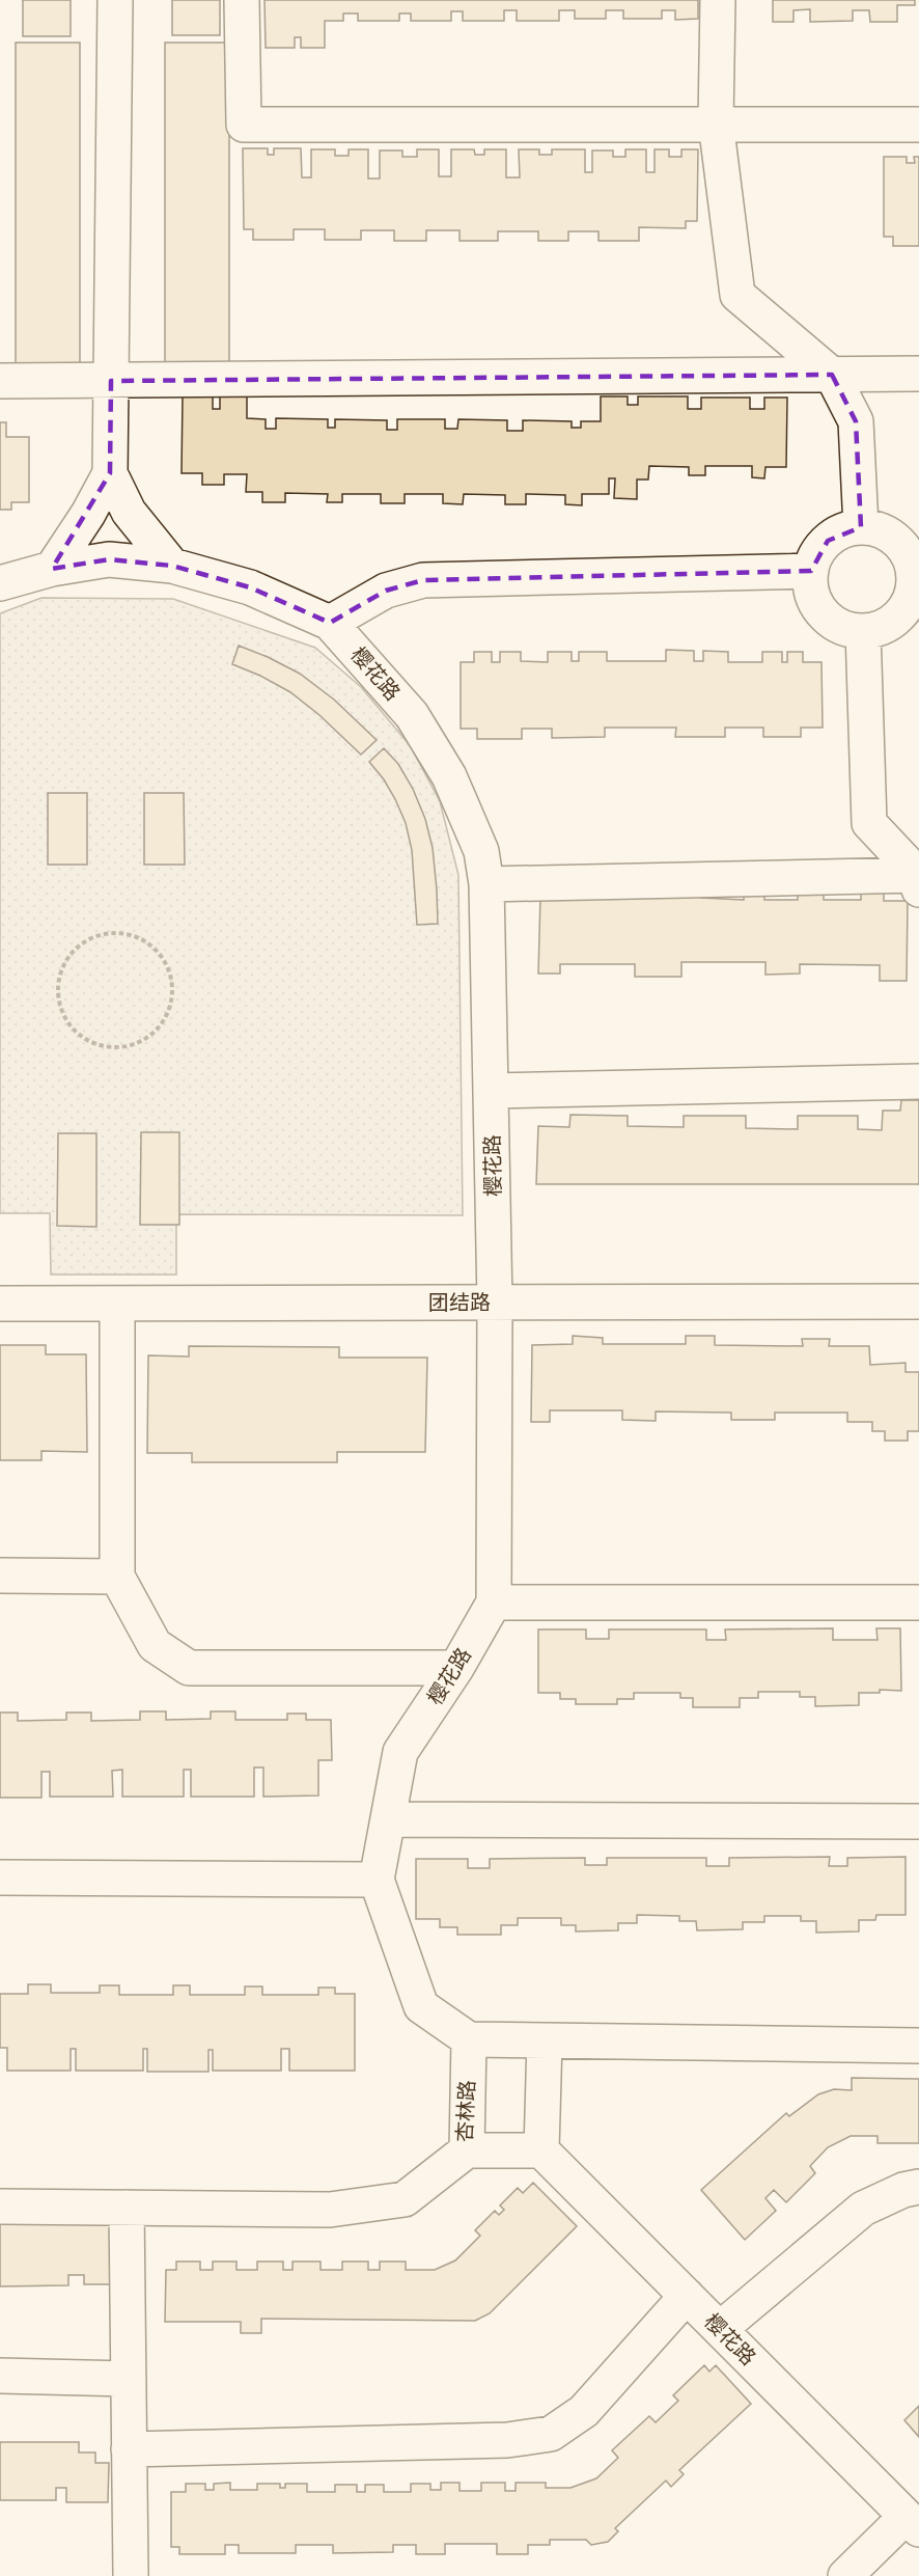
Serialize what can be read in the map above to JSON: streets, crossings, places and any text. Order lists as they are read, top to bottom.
{
  "streets": {
    "street": ["樱花路", "团结路", "杏林路"]
  },
  "crossings": [
    ["樱花路", "团结路"]
  ]
}
